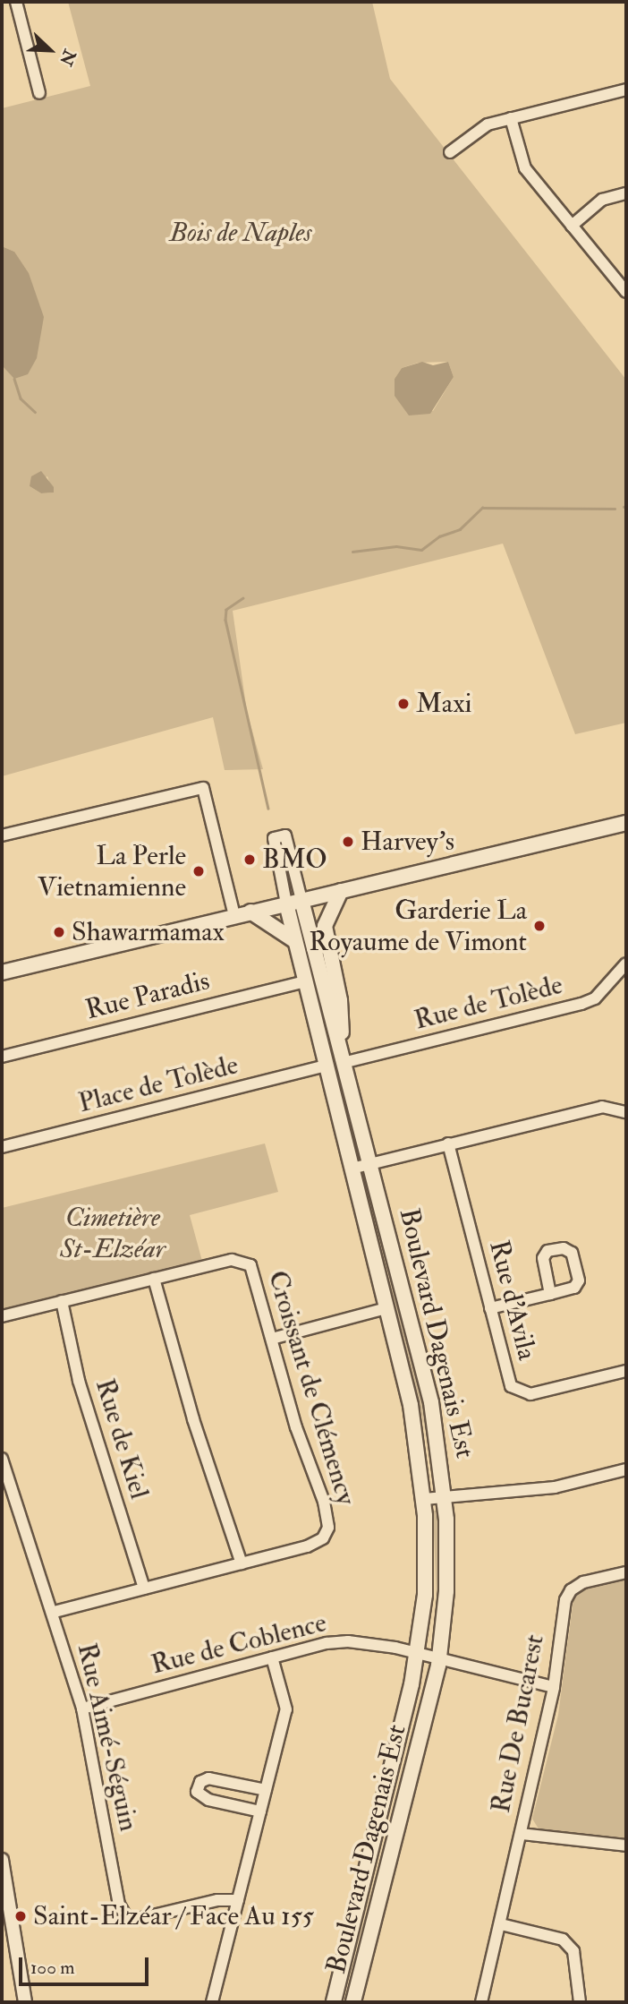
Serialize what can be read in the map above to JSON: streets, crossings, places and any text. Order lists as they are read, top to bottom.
{
  "streets": {
    "main road": ["Boulevard Dagenais Est"],
    "street": [
      "Rue Paradis",
      "Rue de Tolède",
      "Place de Tolède",
      "Rue d'Avila",
      "Croissant de Clémency",
      "Rue de Kiel",
      "Rue de Coblence",
      "Rue De Bucarest",
      "Rue Aimé-Séguin"
    ]
  },
  "crossings": [
    ["Rue Paradis", "Boulevard Dagenais Est"],
    ["Rue de Tolède", "Boulevard Dagenais Est"],
    ["Place de Tolède", "Boulevard Dagenais Est"],
    ["Boulevard Dagenais Est", "Rue de Coblence"],
    ["Croissant de Clémency", "Rue de Kiel"],
    ["Croissant de Clémency", "Rue Aimé-Séguin"],
    ["Rue de Coblence", "Rue De Bucarest"],
    ["Rue de Coblence", "Rue Aimé-Séguin"]
  ],
  "parks": ["Bois de Naples", "Cimetière St-Elzéar"],
  "places": [
    "Maxi",
    "Harvey's",
    "BMO",
    "La Perle Vietnamienne",
    "Garderie La Royaume de Vimont",
    "Shawarmamax",
    "Saint-Elzéar / Face Au 155"
  ],
  "scale_bar": "100 m",
  "north": "bottom right"
}
